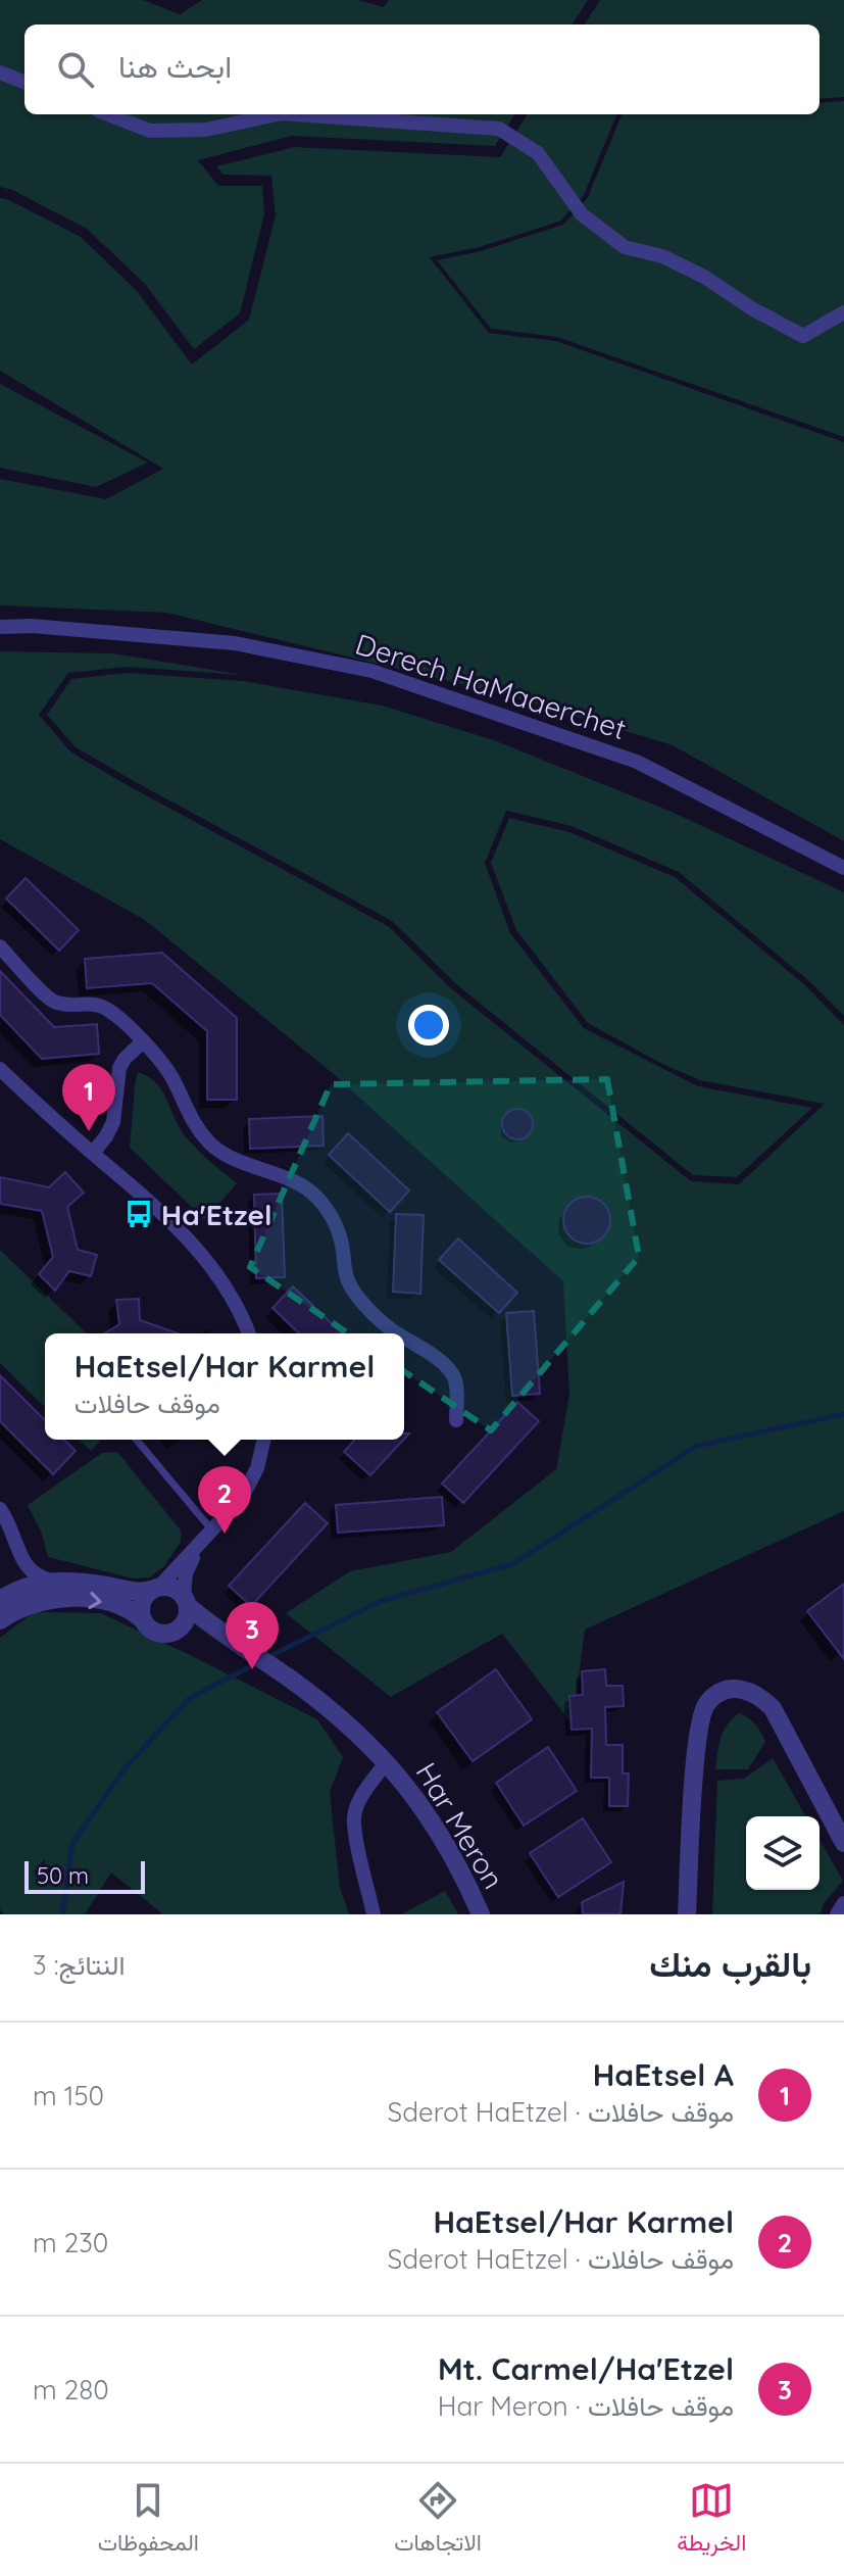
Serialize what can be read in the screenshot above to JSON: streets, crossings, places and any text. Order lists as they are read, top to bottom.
{
  "streets": {
    "street": ["Derech HaMaaerchet", "Har Meron"]
  },
  "places": {
    "bus stop": ["Ha'Etzel"]
  },
  "scale_bar": "50 m",
  "page": {
    "search": "ابحث هنا",
    "pins": ["1", "2", "3"],
    "popup": ["HaEtsel/Har Karmel", "موقف حافلات"],
    "scale": "50 m",
    "heading": ["بالقرب منك", "النتائج: 3"],
    "list": [
      {
        "mark": "1",
        "name": "HaEtsel A",
        "note": "موقف حافلات · Sderot HaEtzel",
        "value": "150 m"
      },
      {
        "mark": "2",
        "name": "HaEtsel/Har Karmel",
        "note": "موقف حافلات · Sderot HaEtzel",
        "value": "230 m"
      },
      {
        "mark": "3",
        "name": "Mt. Carmel/Ha'Etzel",
        "note": "موقف حافلات · Har Meron",
        "value": "280 m"
      }
    ],
    "nav": ["الخريطة", "الاتجاهات", "المحفوظات"]
  }
}
